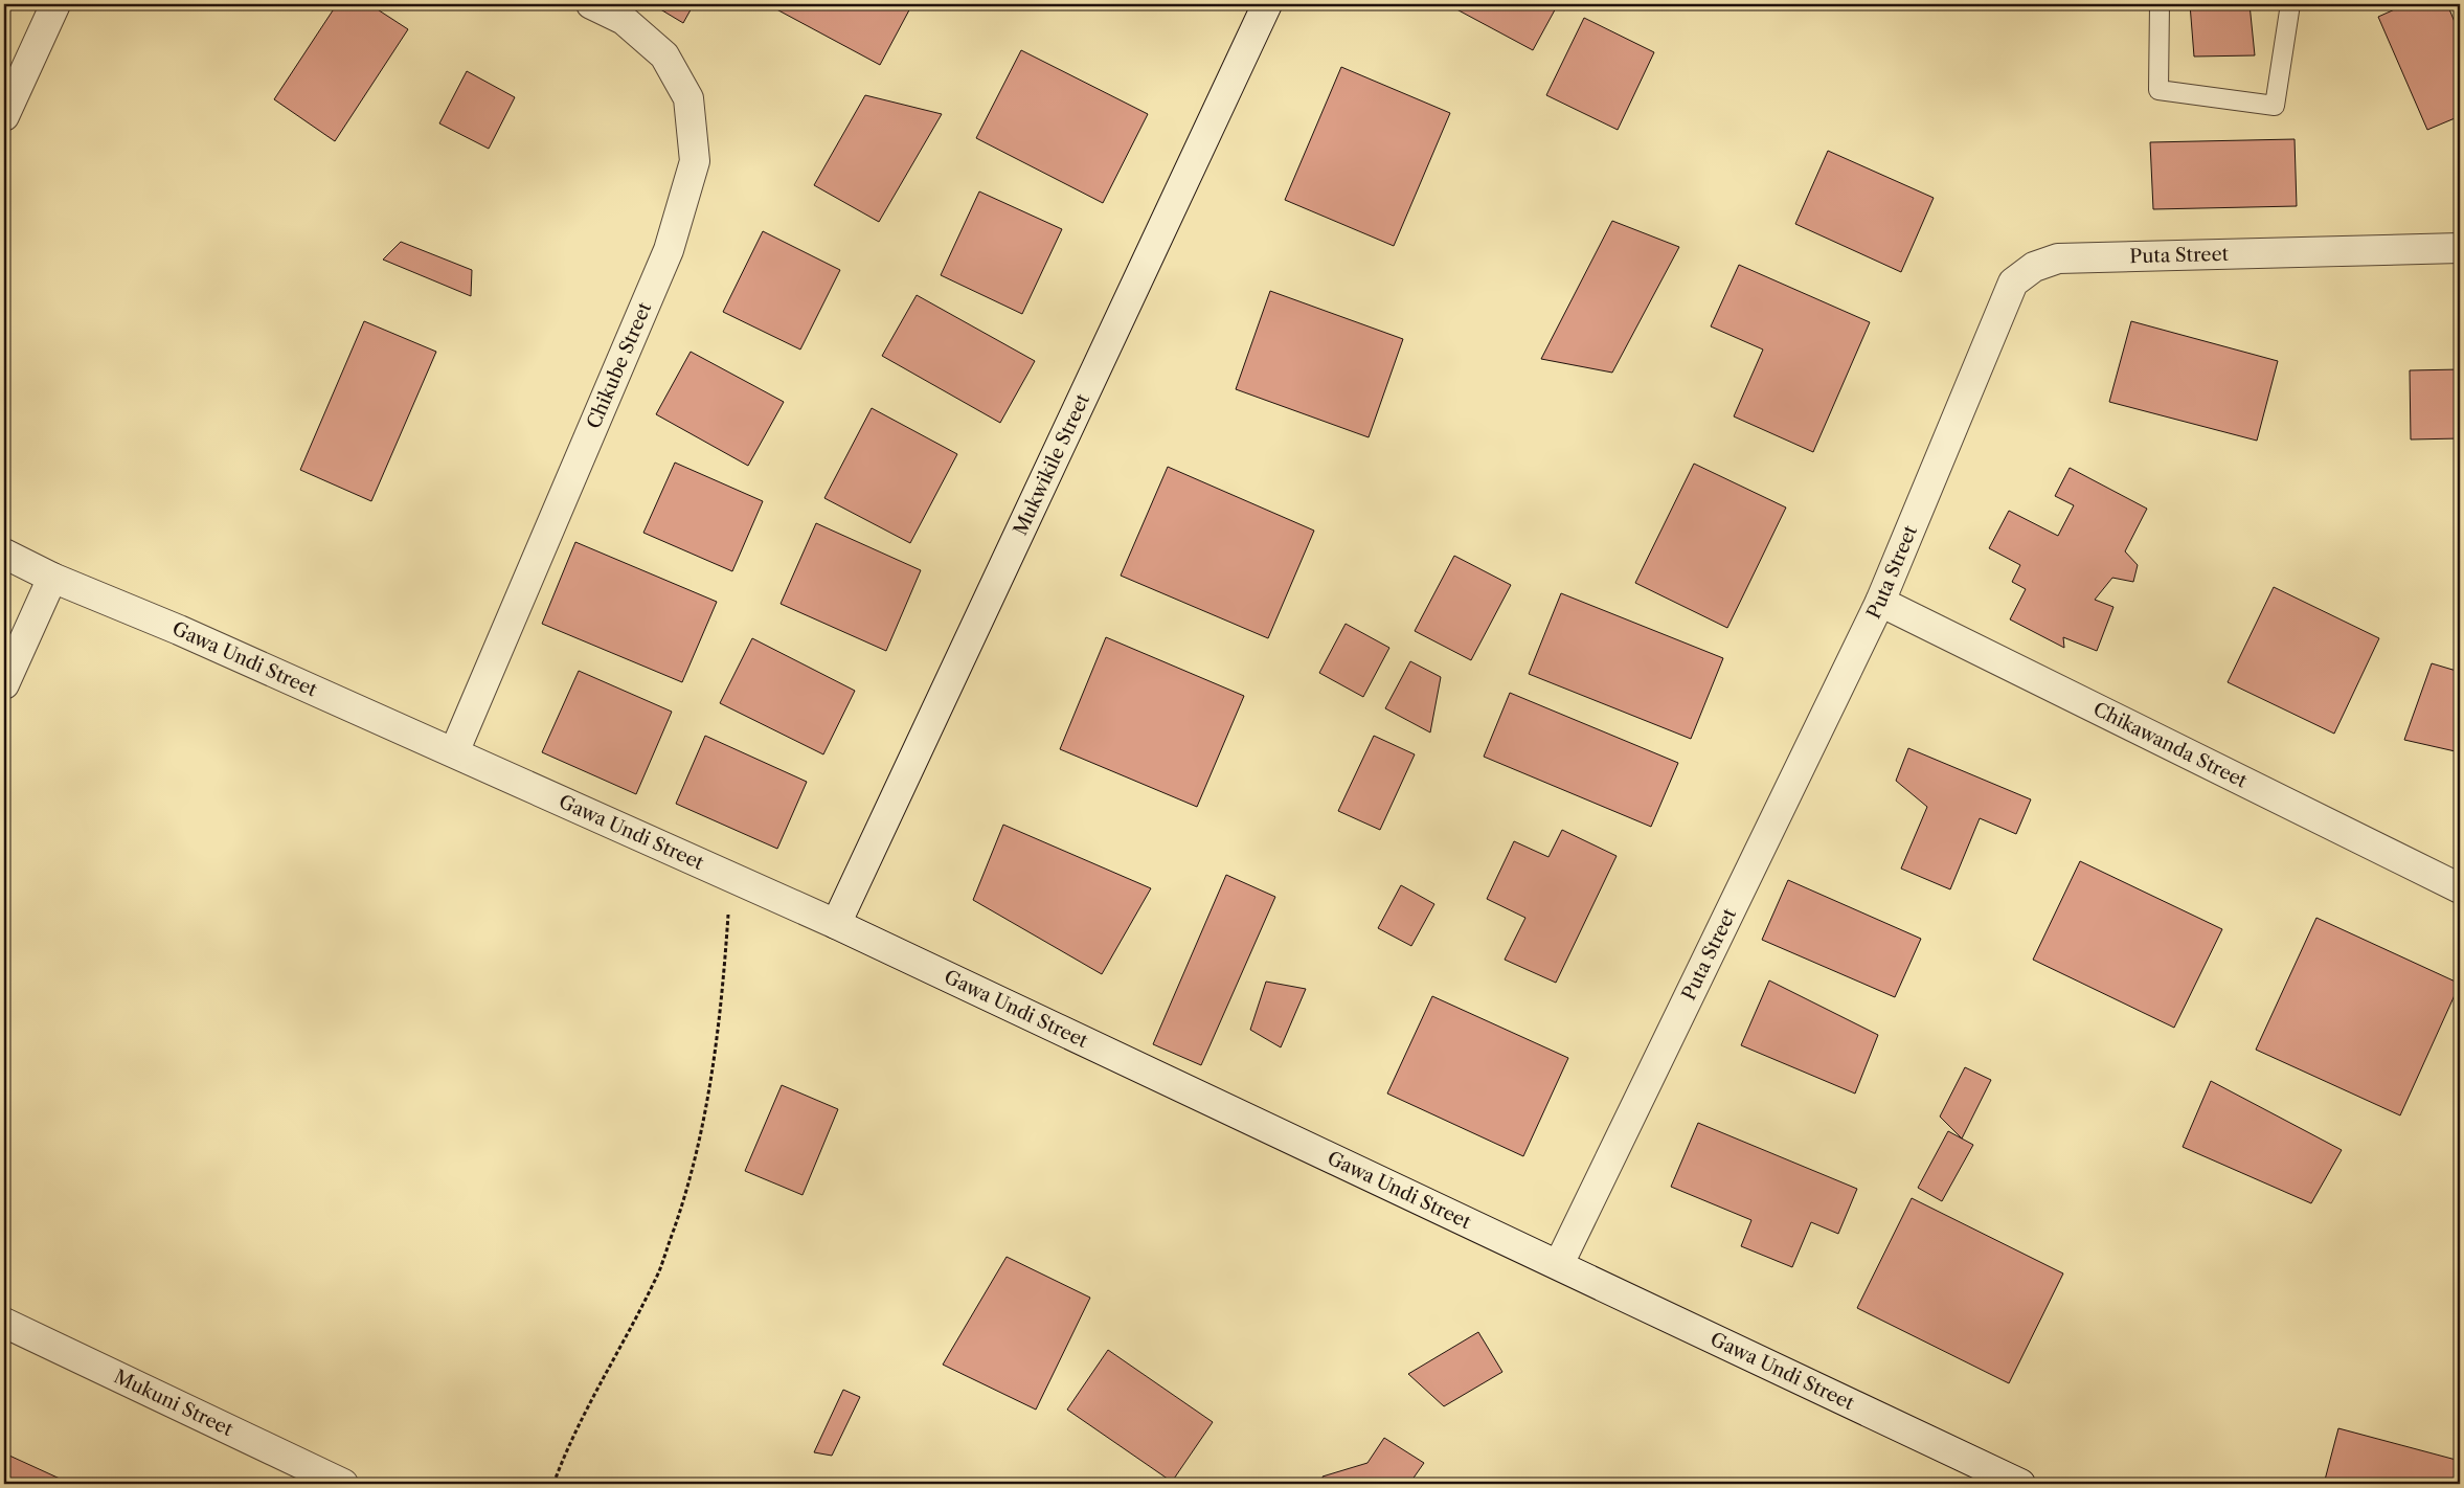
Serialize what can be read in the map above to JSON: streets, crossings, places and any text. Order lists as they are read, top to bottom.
{
  "streets": {
    "street": [
      "Puta Street",
      "Chikube Street",
      "Mukwikile Street",
      "Gawa Undi Street",
      "Chikawanda Street",
      "Mukuni Street"
    ]
  },
  "crossings": [
    ["Puta Street", "Gawa Undi Street"],
    ["Puta Street", "Chikawanda Street"],
    ["Chikube Street", "Gawa Undi Street"],
    ["Mukwikile Street", "Gawa Undi Street"]
  ]
}
